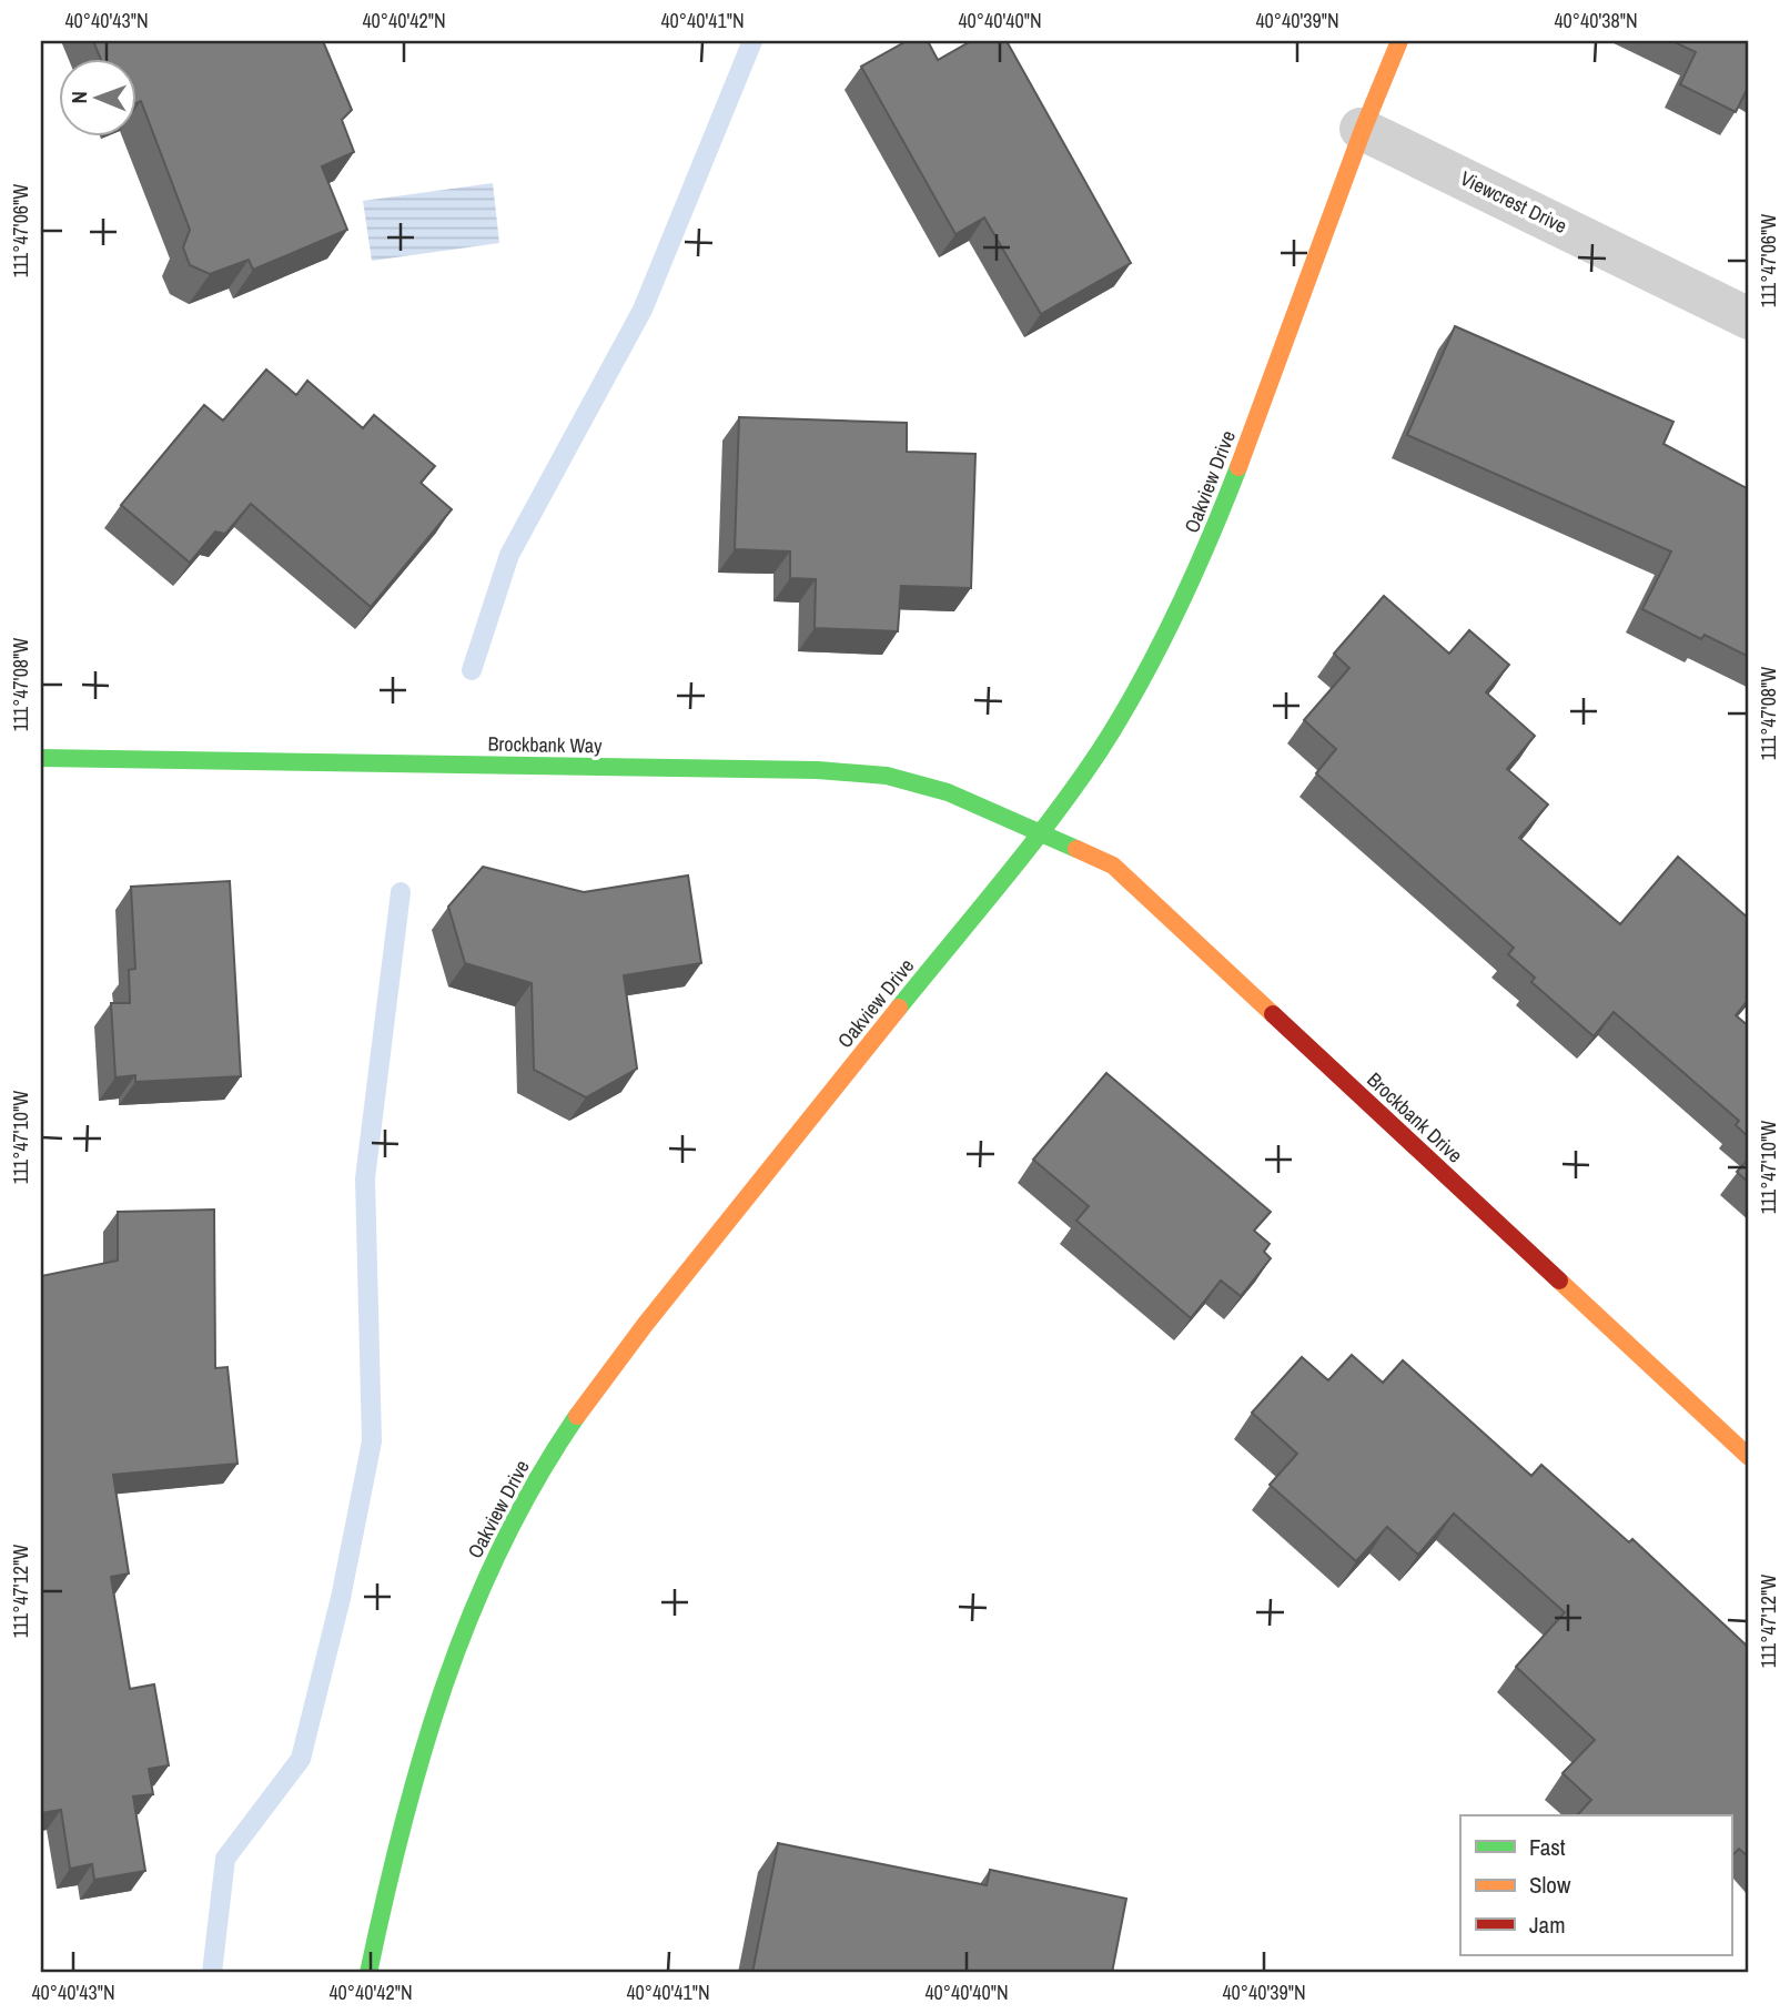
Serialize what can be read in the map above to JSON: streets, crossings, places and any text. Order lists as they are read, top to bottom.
{
  "streets": {
    "street": [
      "Viewcrest Drive",
      "Oakview Drive",
      "Brockbank Way",
      "Brockbank Drive"
    ]
  },
  "crossings": [
    ["Viewcrest Drive", "Oakview Drive"],
    ["Oakview Drive", "Brockbank Way"],
    ["Oakview Drive", "Brockbank Drive"],
    ["Brockbank Way", "Brockbank Drive"]
  ],
  "legend": ["Fast", "Slow", "Jam"],
  "north": "left",
  "coordinates": [
    "40°40'43\"N",
    "40°40'42\"N",
    "40°40'41\"N",
    "40°40'40\"N",
    "40°40'39\"N",
    "40°40'38\"N",
    "111°47'06\"W",
    "111°47'08\"W",
    "111°47'10\"W",
    "111°47'12\"W"
  ]
}
